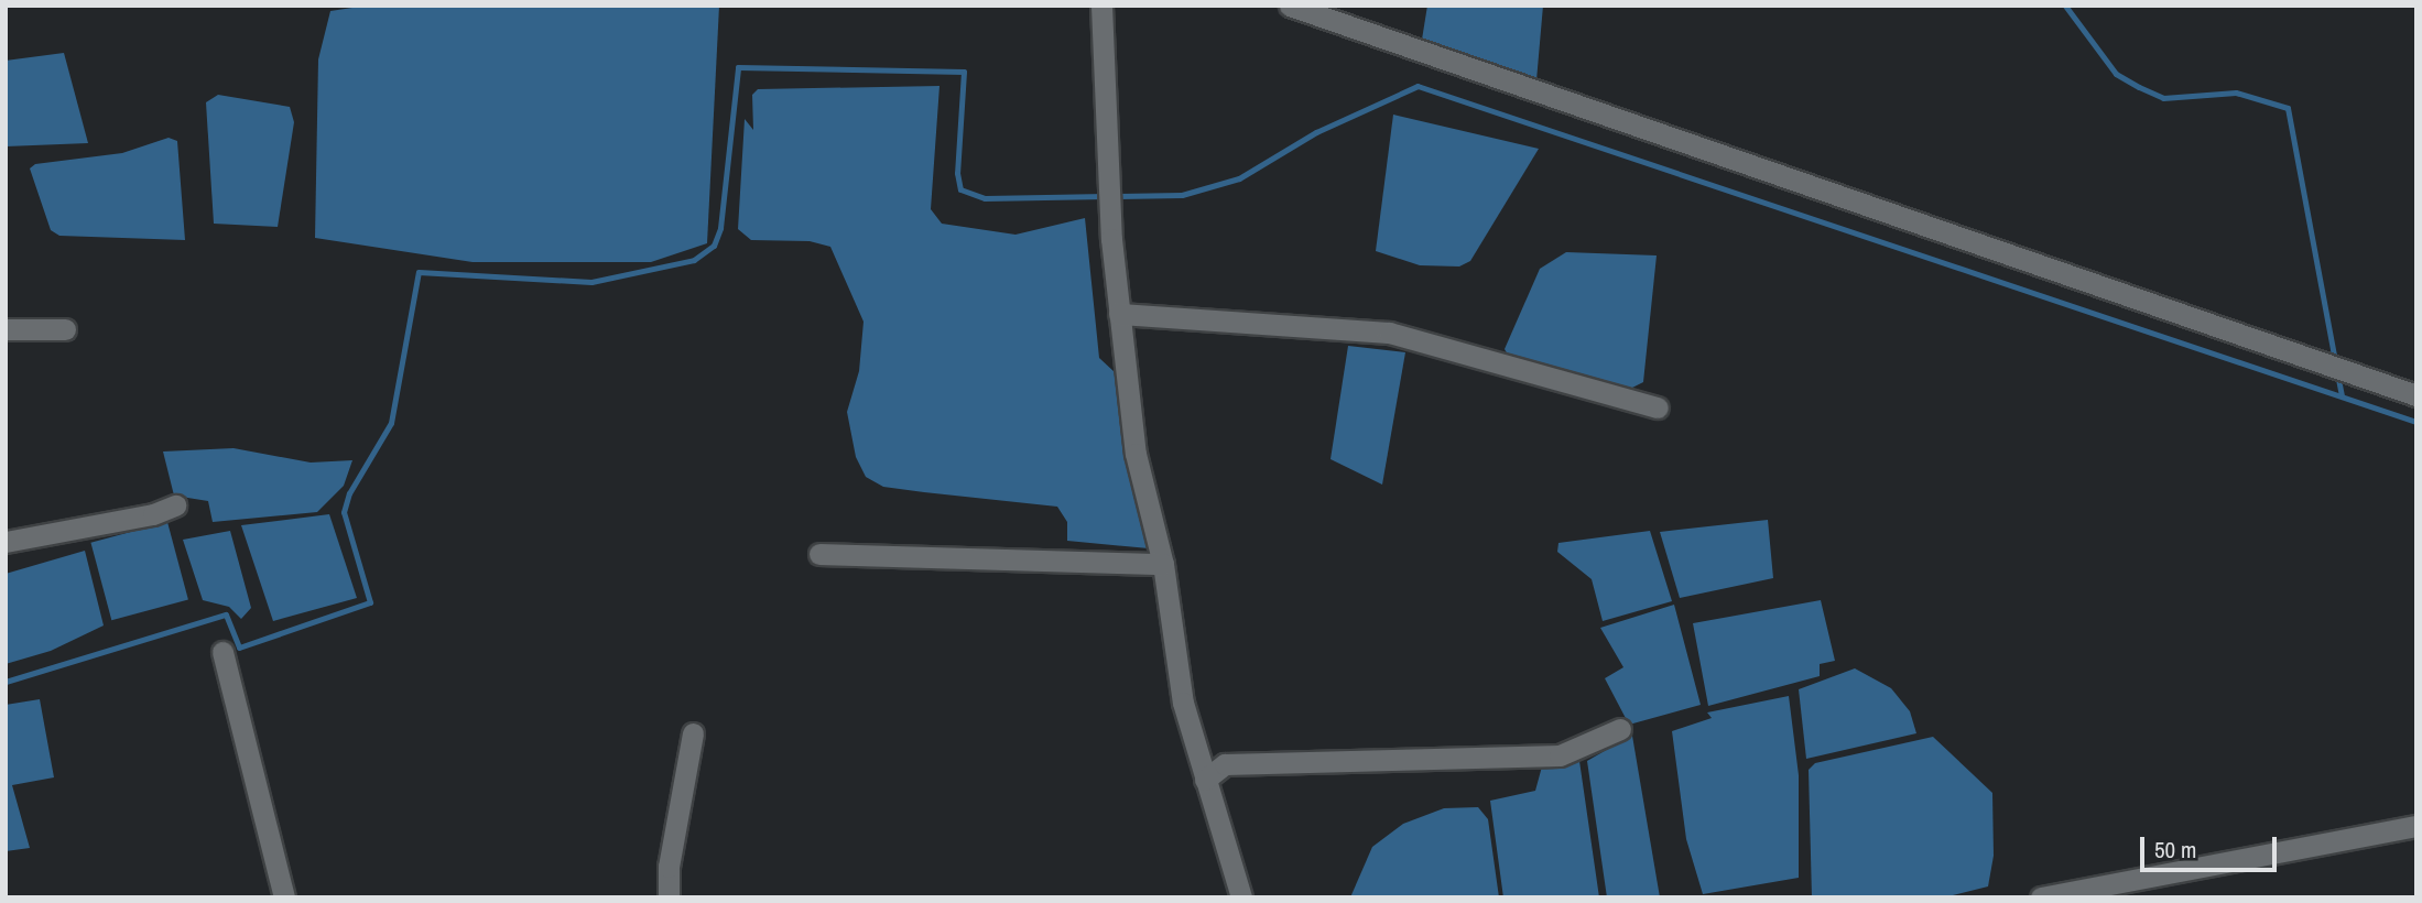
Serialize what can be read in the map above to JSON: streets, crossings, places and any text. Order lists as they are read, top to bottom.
{
  "scale_bar": "50 m"
}
